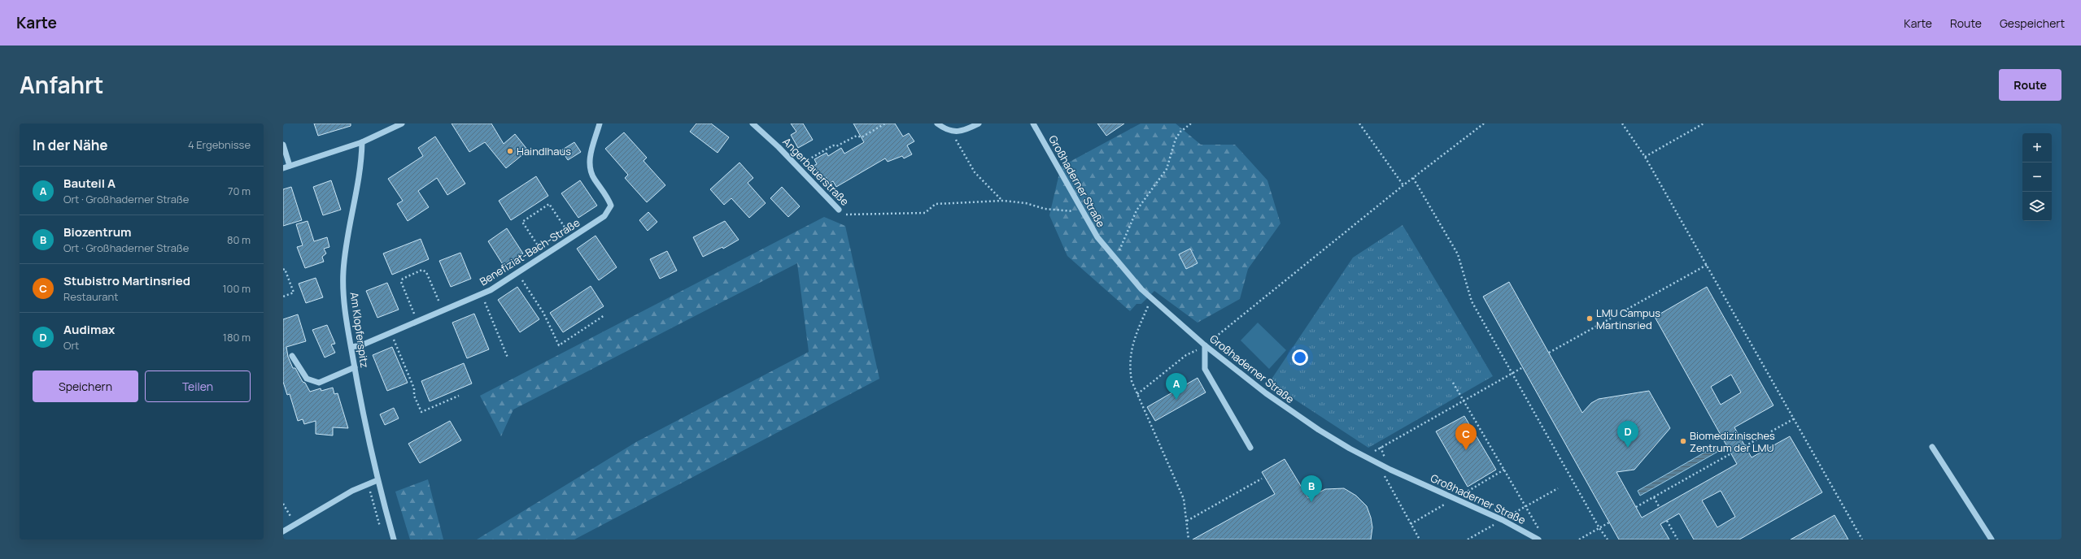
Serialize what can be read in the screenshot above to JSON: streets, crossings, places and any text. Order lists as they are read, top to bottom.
{
  "streets": {
    "street": [
      "Angerbauerstraße",
      "Großhaderner Straße",
      "Benefiziat-Bach-Straße",
      "Am Klopferspitz"
    ]
  },
  "crossings": [
    ["Angerbauerstraße", "Großhaderner Straße"],
    ["Benefiziat-Bach-Straße", "Am Klopferspitz"]
  ],
  "places": ["Haindlhaus", "LMU Campus Martinsried", "Biomedizinisches Zentrum der LMU"],
  "page": {
    "header": "Karte",
    "nav": ["Karte", "Route", "Gespeichert"],
    "title": "Anfahrt",
    "buttons": [
      "Route",
      ["Speichern", "Teilen"]
    ],
    "heading": ["In der Nähe", "4 Ergebnisse"],
    "map_buttons": ["+", "−"],
    "list": [
      {
        "mark": "A",
        "name": "Bauteil A",
        "note": "Ort · Großhaderner Straße",
        "value": "70 m"
      },
      {
        "mark": "B",
        "name": "Biozentrum",
        "note": "Ort · Großhaderner Straße",
        "value": "80 m"
      },
      {
        "mark": "C",
        "name": "Stubistro Martinsried",
        "note": "Restaurant",
        "value": "100 m"
      },
      {
        "mark": "D",
        "name": "Audimax",
        "note": "Ort",
        "value": "180 m"
      }
    ],
    "pins": [
      "A",
      "D",
      "C",
      "B"
    ]
  }
}
